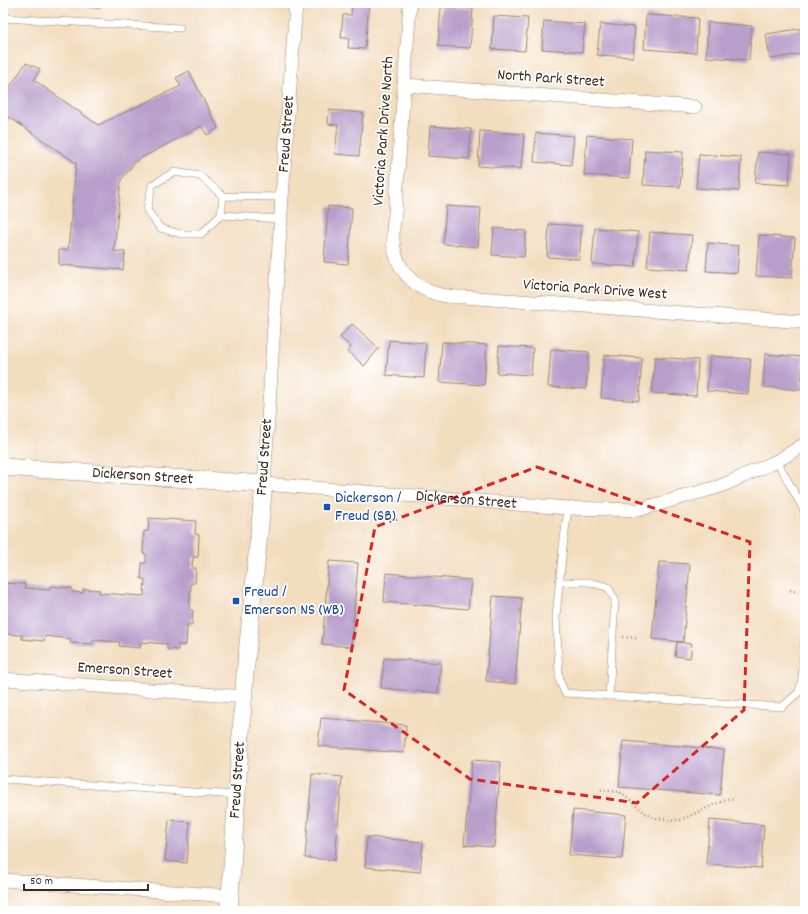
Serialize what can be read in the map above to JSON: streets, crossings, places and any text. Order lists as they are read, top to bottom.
{
  "streets": {
    "street": [
      "North Park Street",
      "Victoria Park Drive North",
      "Freud Street",
      "Victoria Park Drive West",
      "Dickerson Street",
      "Emerson Street"
    ]
  },
  "crossings": [
    ["North Park Street", "Victoria Park Drive North"],
    ["Victoria Park Drive North", "Victoria Park Drive West"],
    ["Freud Street", "Dickerson Street"],
    ["Freud Street", "Emerson Street"]
  ],
  "places": {
    "transit": ["Dickerson / Freud (SB)", "Freud / Emerson NS (WB)"]
  },
  "scale_bar": "50 m"
}
